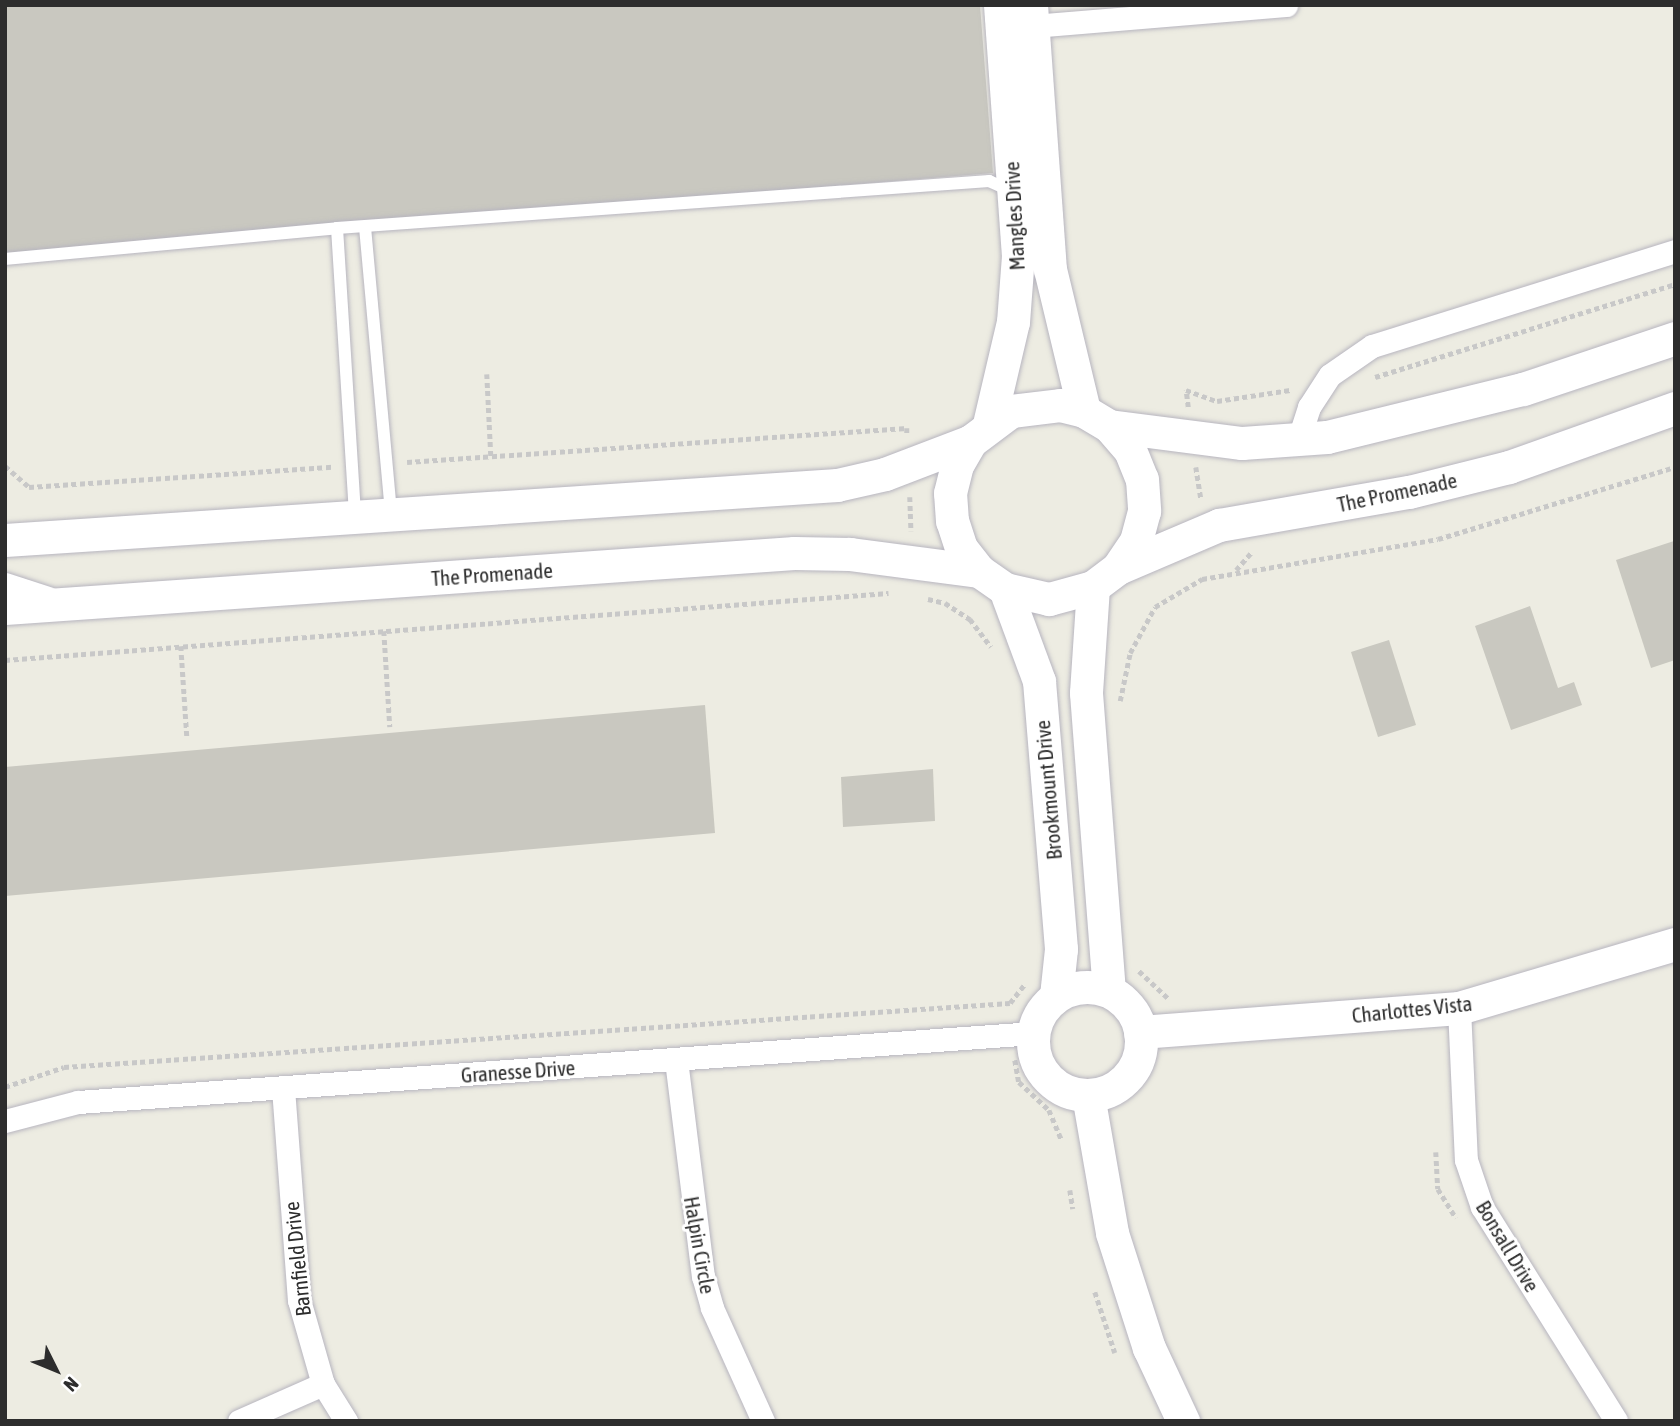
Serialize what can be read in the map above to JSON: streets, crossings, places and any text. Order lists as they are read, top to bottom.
{
  "streets": {
    "main road": [
      "Mangles Drive",
      "The Promenade",
      "Brookmount Drive",
      "Charlottes Vista"
    ],
    "street": [
      "Granesse Drive",
      "Halpin Circle",
      "Bonsall Drive",
      "Barnfield Drive"
    ]
  },
  "crossings": [
    ["Mangles Drive", "The Promenade"],
    ["Mangles Drive", "Brookmount Drive"],
    ["The Promenade", "Brookmount Drive"],
    ["Brookmount Drive", "Charlottes Vista"],
    ["Brookmount Drive", "Granesse Drive"],
    ["Charlottes Vista", "Granesse Drive"],
    ["Charlottes Vista", "Bonsall Drive"],
    ["Granesse Drive", "Halpin Circle"],
    ["Granesse Drive", "Barnfield Drive"]
  ],
  "north": "bottom right"
}
